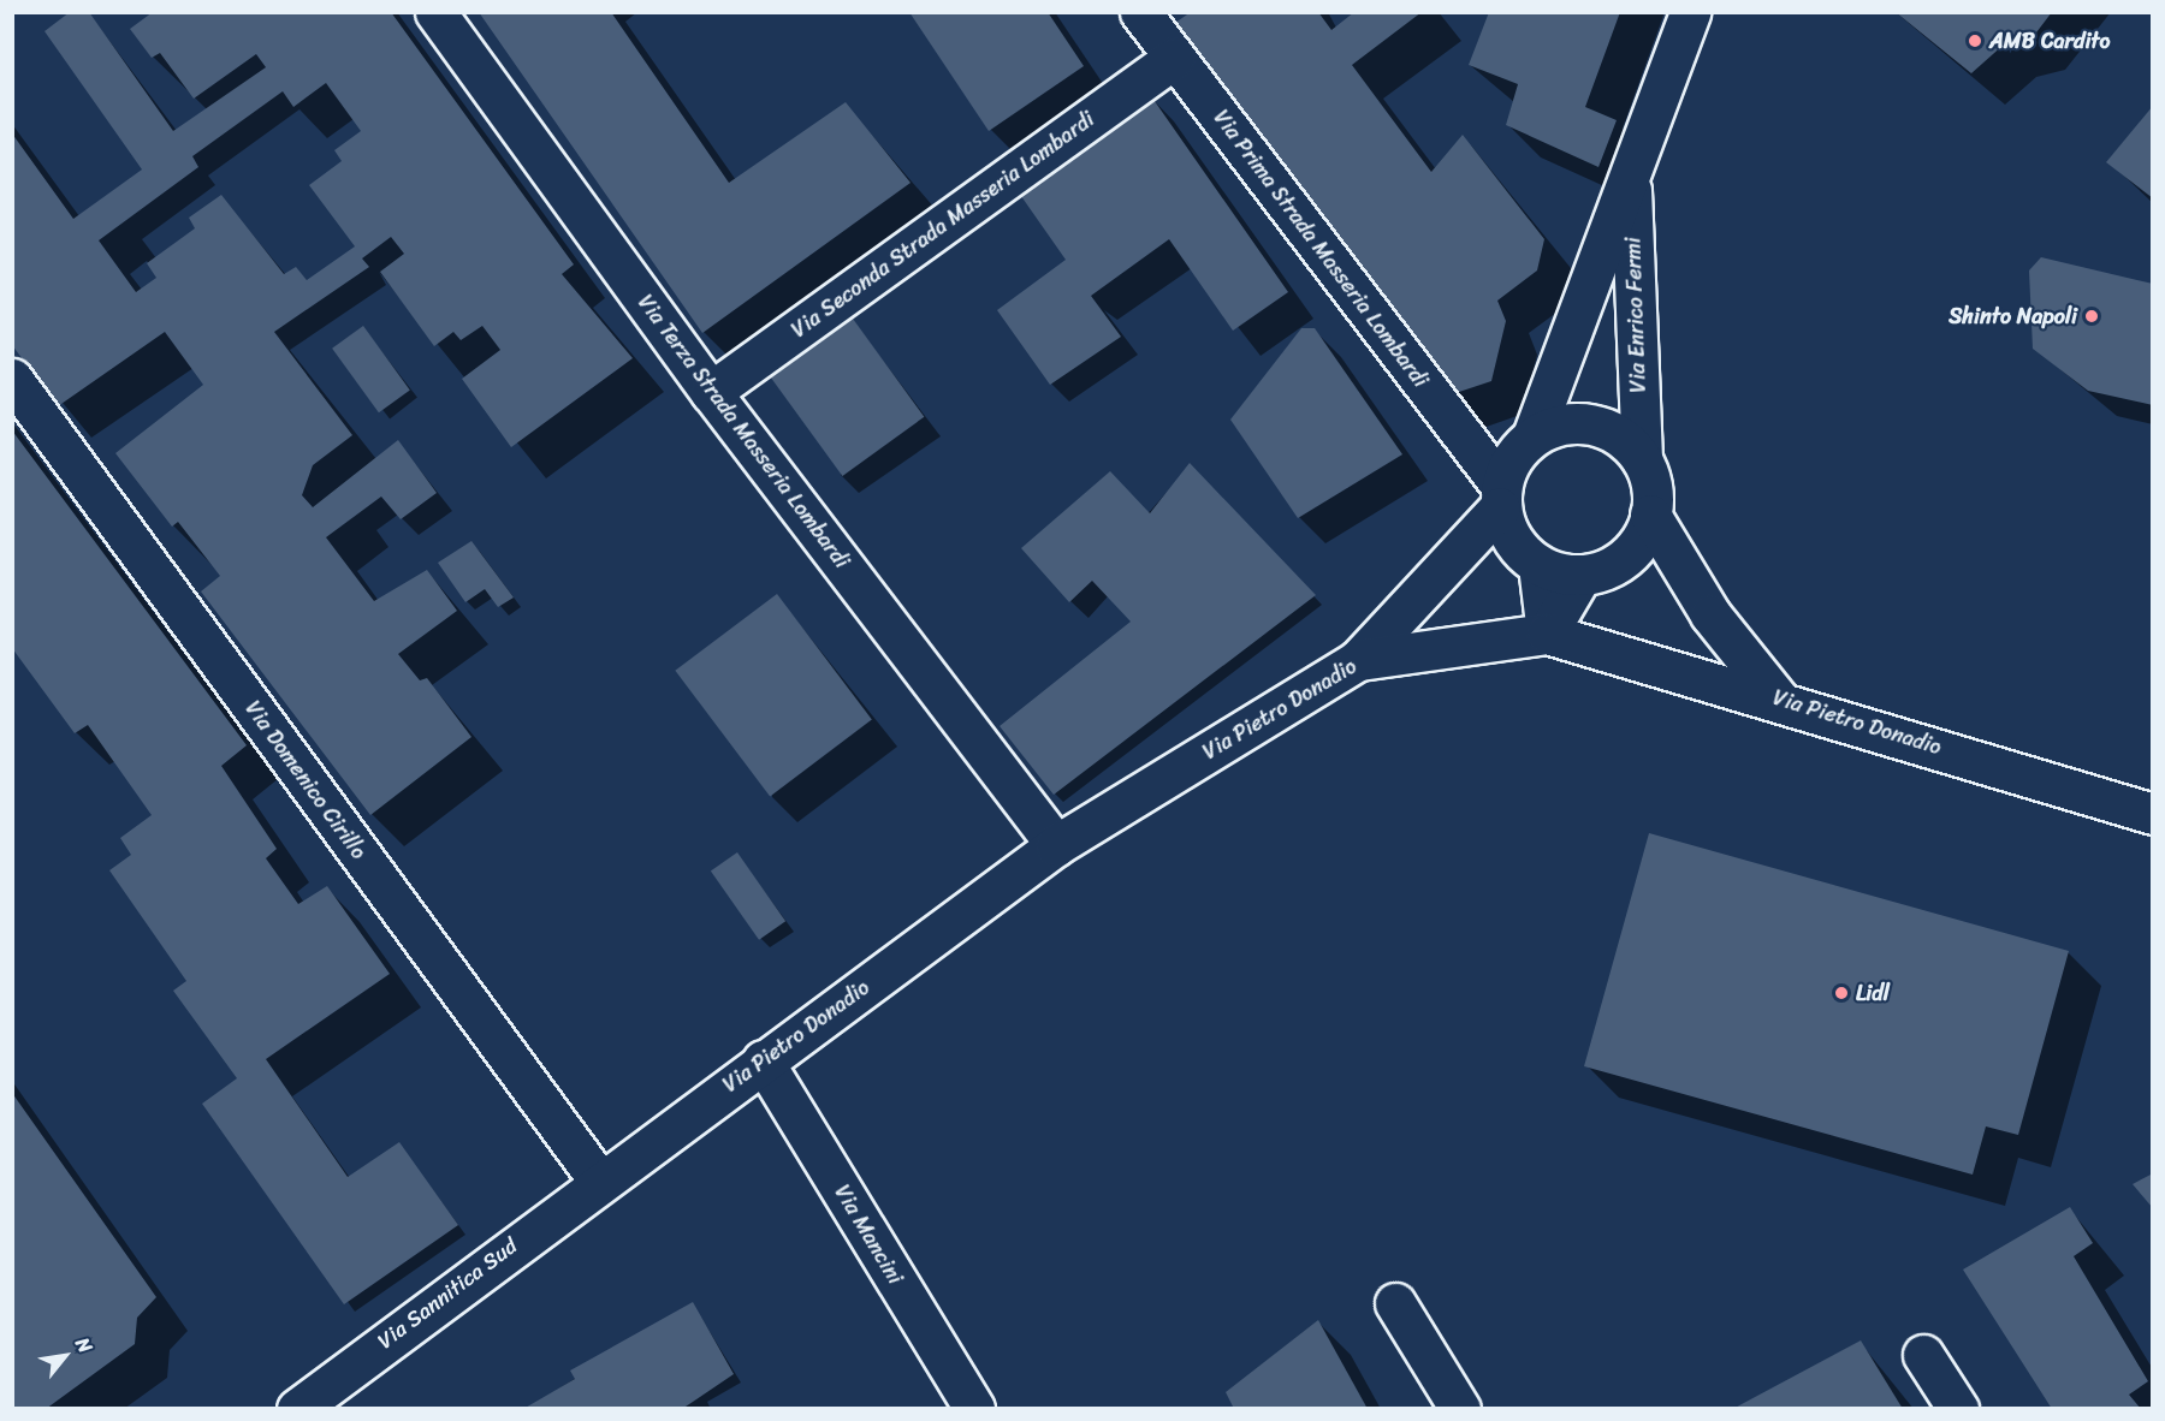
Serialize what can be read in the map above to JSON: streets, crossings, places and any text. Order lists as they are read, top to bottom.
{
  "streets": {
    "street": [
      "Via Seconda Strada Masseria Lombardi",
      "Via Prima Strada Masseria Lombardi",
      "Via Enrico Fermi",
      "Via Terza Strada Masseria Lombardi",
      "Via Pietro Donadio",
      "Via Domenico Cirillo",
      "Via Mancini",
      "Via Sannitica Sud"
    ]
  },
  "crossings": [
    ["Via Seconda Strada Masseria Lombardi", "Via Prima Strada Masseria Lombardi"],
    ["Via Seconda Strada Masseria Lombardi", "Via Terza Strada Masseria Lombardi"],
    ["Via Prima Strada Masseria Lombardi", "Via Enrico Fermi"],
    ["Via Terza Strada Masseria Lombardi", "Via Pietro Donadio"],
    ["Via Pietro Donadio", "Via Domenico Cirillo"],
    ["Via Pietro Donadio", "Via Mancini"],
    ["Via Pietro Donadio", "Via Sannitica Sud"],
    ["Via Domenico Cirillo", "Via Sannitica Sud"]
  ],
  "places": ["AMB Cardito", "Shinto Napoli", "Lidl"],
  "north": "top right"
}
